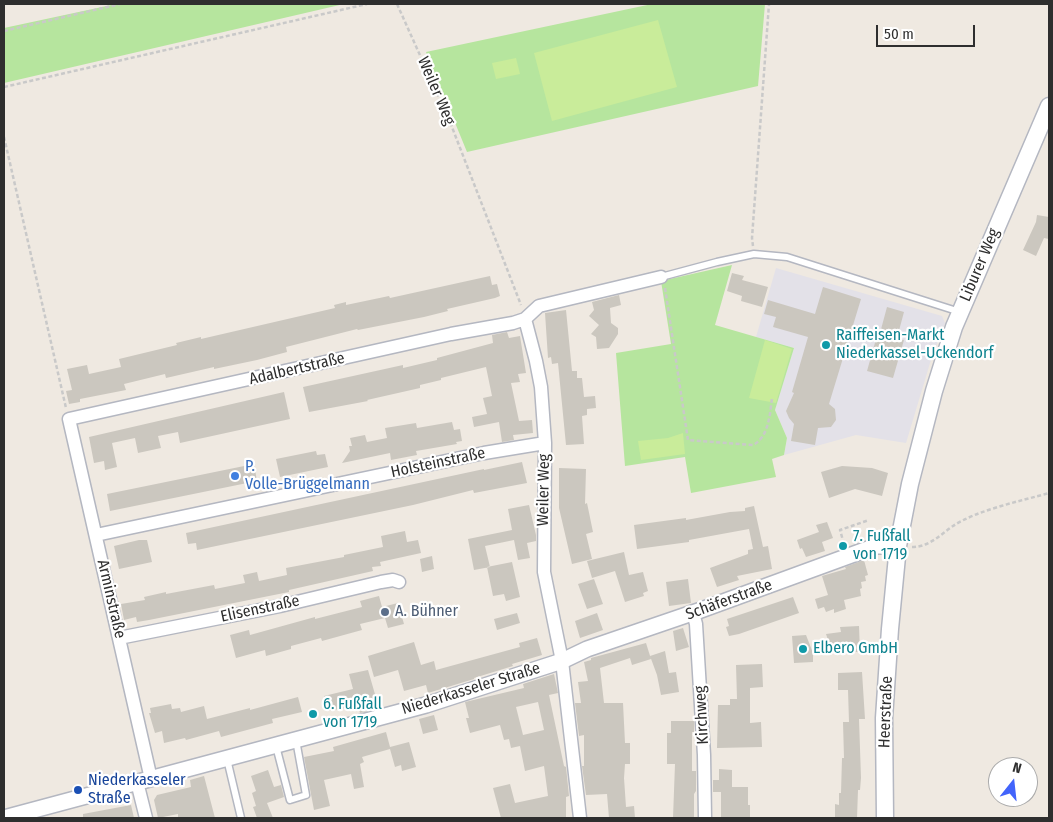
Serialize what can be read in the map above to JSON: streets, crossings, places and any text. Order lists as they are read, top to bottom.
{
  "streets": {
    "main road": ["Liburer Weg", "Heerstraße"],
    "street": [
      "Weiler Weg",
      "Adalbertstraße",
      "Holsteinstraße",
      "Arminstraße",
      "Schäferstraße",
      "Elisenstraße",
      "Niederkasseler Straße",
      "Kirchweg"
    ]
  },
  "crossings": [
    ["Weiler Weg", "Adalbertstraße"],
    ["Weiler Weg", "Holsteinstraße"],
    ["Weiler Weg", "Schäferstraße"],
    ["Weiler Weg", "Niederkasseler Straße"],
    ["Liburer Weg", "Schäferstraße"],
    ["Liburer Weg", "Heerstraße"],
    ["Adalbertstraße", "Arminstraße"],
    ["Holsteinstraße", "Arminstraße"],
    ["Arminstraße", "Elisenstraße"],
    ["Arminstraße", "Niederkasseler Straße"],
    ["Schäferstraße", "Niederkasseler Straße"],
    ["Schäferstraße", "Heerstraße"],
    ["Schäferstraße", "Kirchweg"]
  ],
  "places": [
    "Raiffeisen-Markt Niederkassel-Uckendorf",
    "P. Volle-Brüggelmann",
    "7. Fußfall von 1719",
    "A. Bühner",
    "Elbero GmbH",
    "6. Fußfall von 1719",
    "Niederkasseler Straße"
  ],
  "scale_bar": "50 m",
  "north": "top"
}
